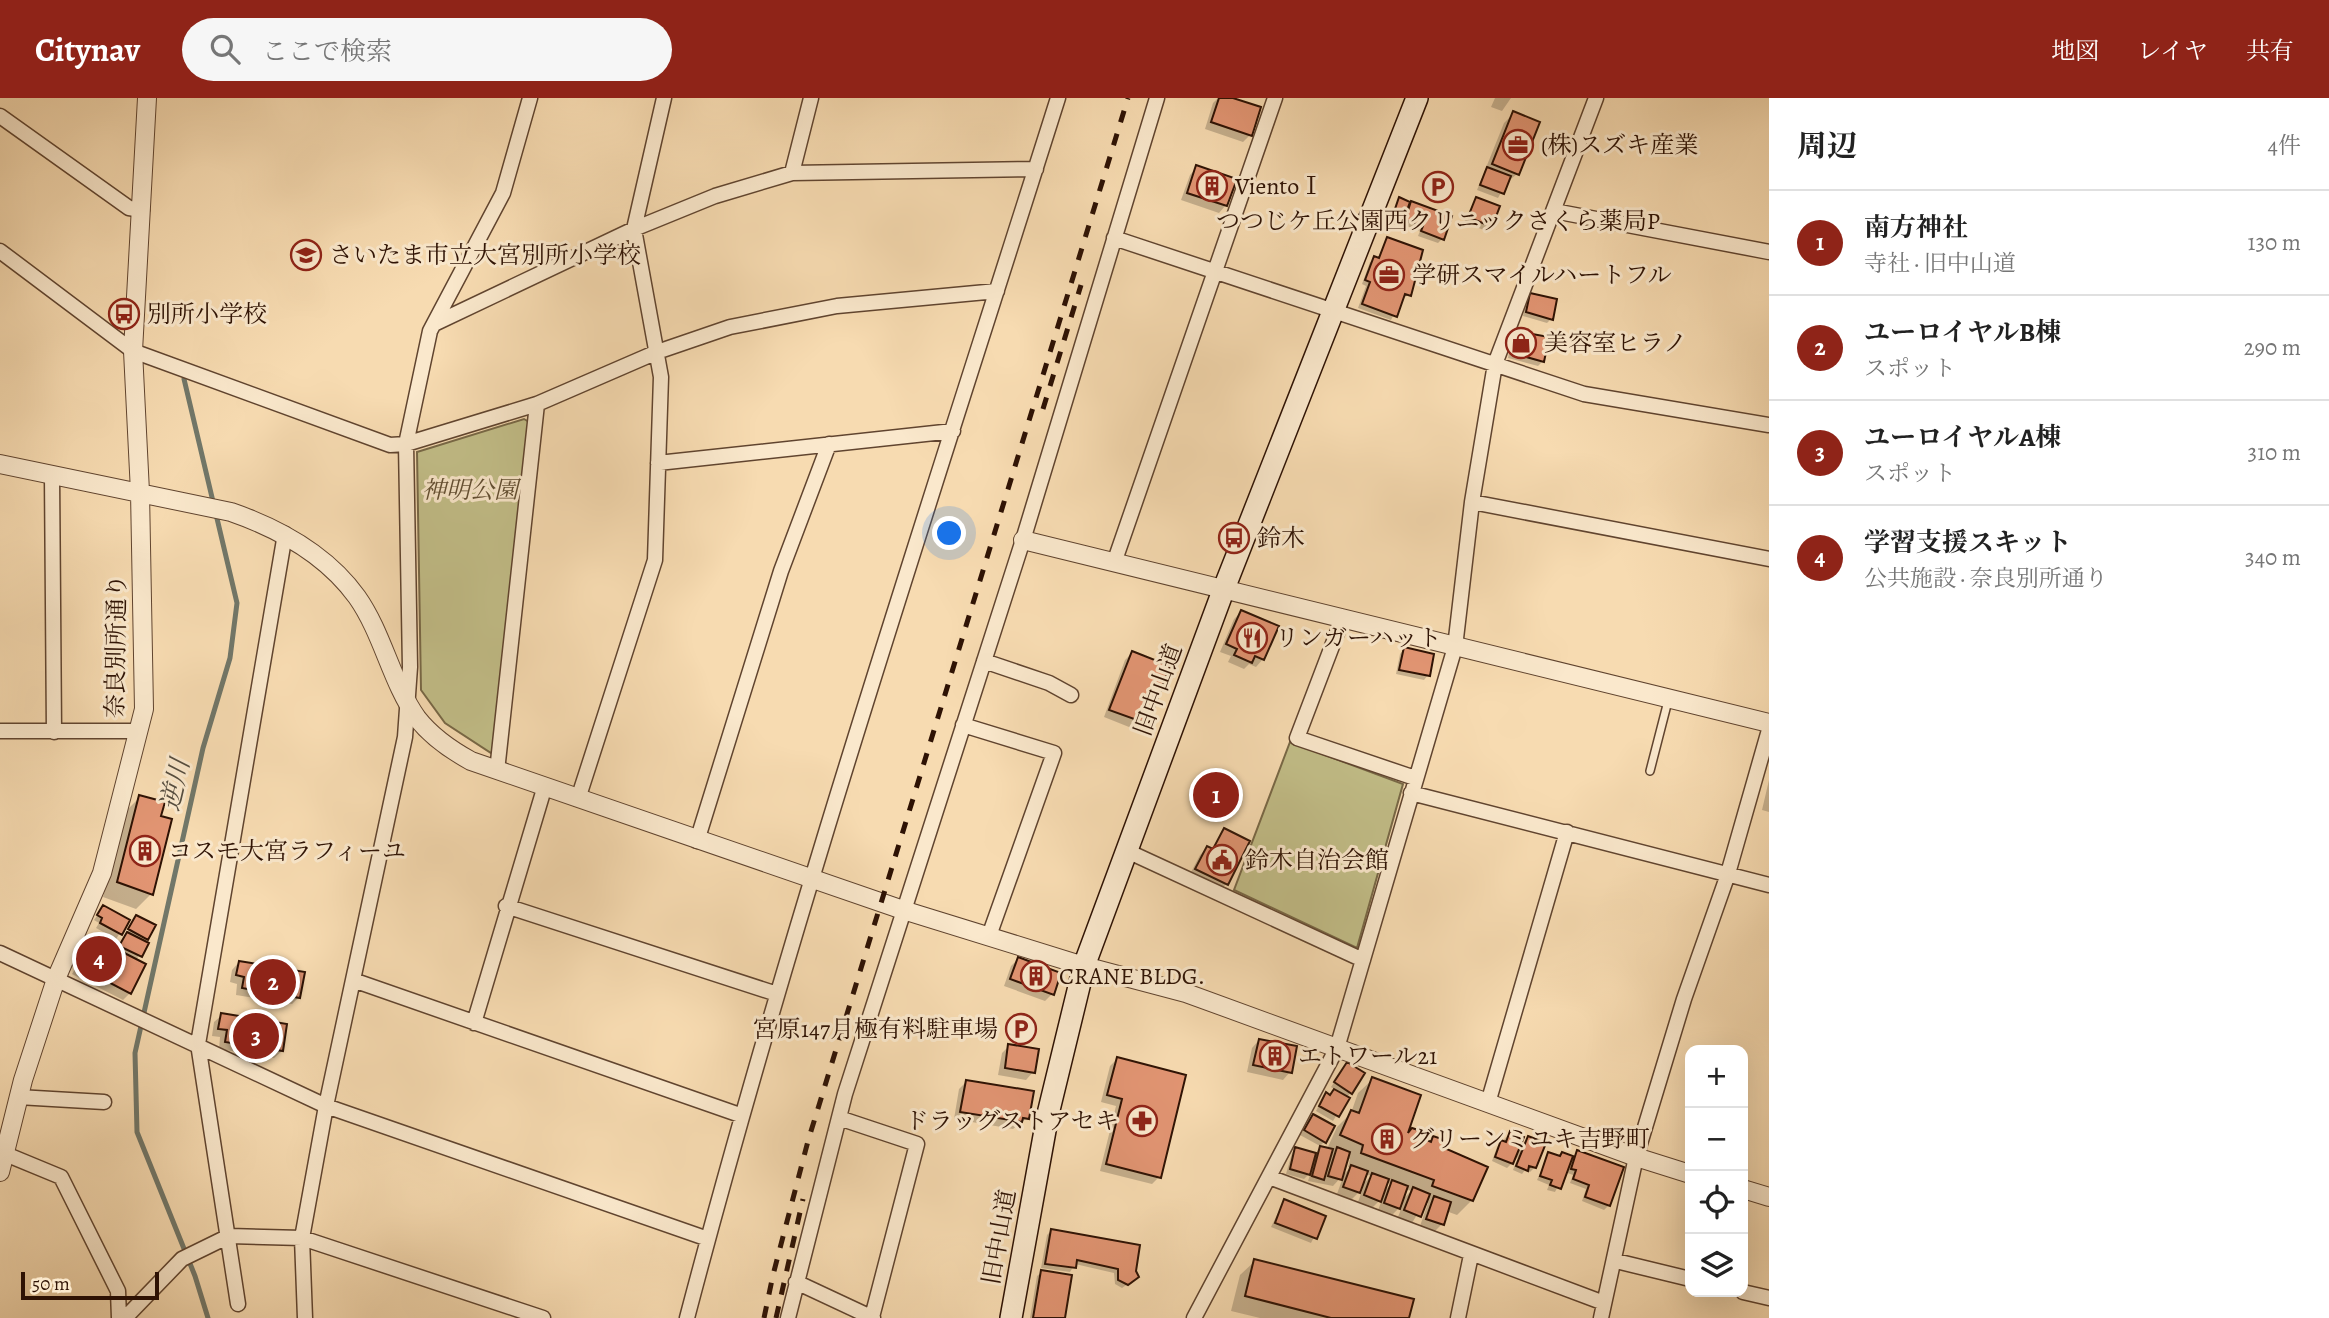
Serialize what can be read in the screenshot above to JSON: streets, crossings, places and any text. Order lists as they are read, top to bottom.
{
  "streets": {
    "main road": ["旧中山道"],
    "street": ["奈良別所通り"]
  },
  "water": ["逆川"],
  "parks": ["神明公園"],
  "places": {
    "office": ["(株)スズキ産業", "学研スマイルハートフル"],
    "building": [
      "VientoⅠ",
      "コスモ大宮ラフィーユ",
      "CRANE BLDG.",
      "エトワール21",
      "グリーンミユキ吉野町"
    ],
    "parking": ["つつじケ丘公園西クリニックさくら薬局P", "宮原147月極有料駐車場"],
    "school or university": ["さいたま市立大宮別所小学校"],
    "bus stop": ["別所小学校", "鈴木"],
    "shop": ["美容室ヒラノ"],
    "restaurant": ["リンガーハット"],
    "public building": ["鈴木自治会館"],
    "pharmacy": ["ドラッグストアセキ"]
  },
  "scale_bar": "50 m",
  "page": {
    "header": "Citynav",
    "search": "ここで検索",
    "nav": ["地図", "レイヤ", "共有"],
    "heading": ["周辺", "4件"],
    "list": [
      {
        "mark": "1",
        "name": "南方神社",
        "note": "寺社 · 旧中山道",
        "value": "130 m"
      },
      {
        "mark": "2",
        "name": "ユーロイヤルB棟",
        "note": "スポット",
        "value": "290 m"
      },
      {
        "mark": "3",
        "name": "ユーロイヤルA棟",
        "note": "スポット",
        "value": "310 m"
      },
      {
        "mark": "4",
        "name": "学習支援スキット",
        "note": "公共施設 · 奈良別所通り",
        "value": "340 m"
      }
    ],
    "pins": [
      "1",
      "4",
      "2",
      "3"
    ],
    "map_buttons": ["+", "−"],
    "scale": "50 m"
  }
}
